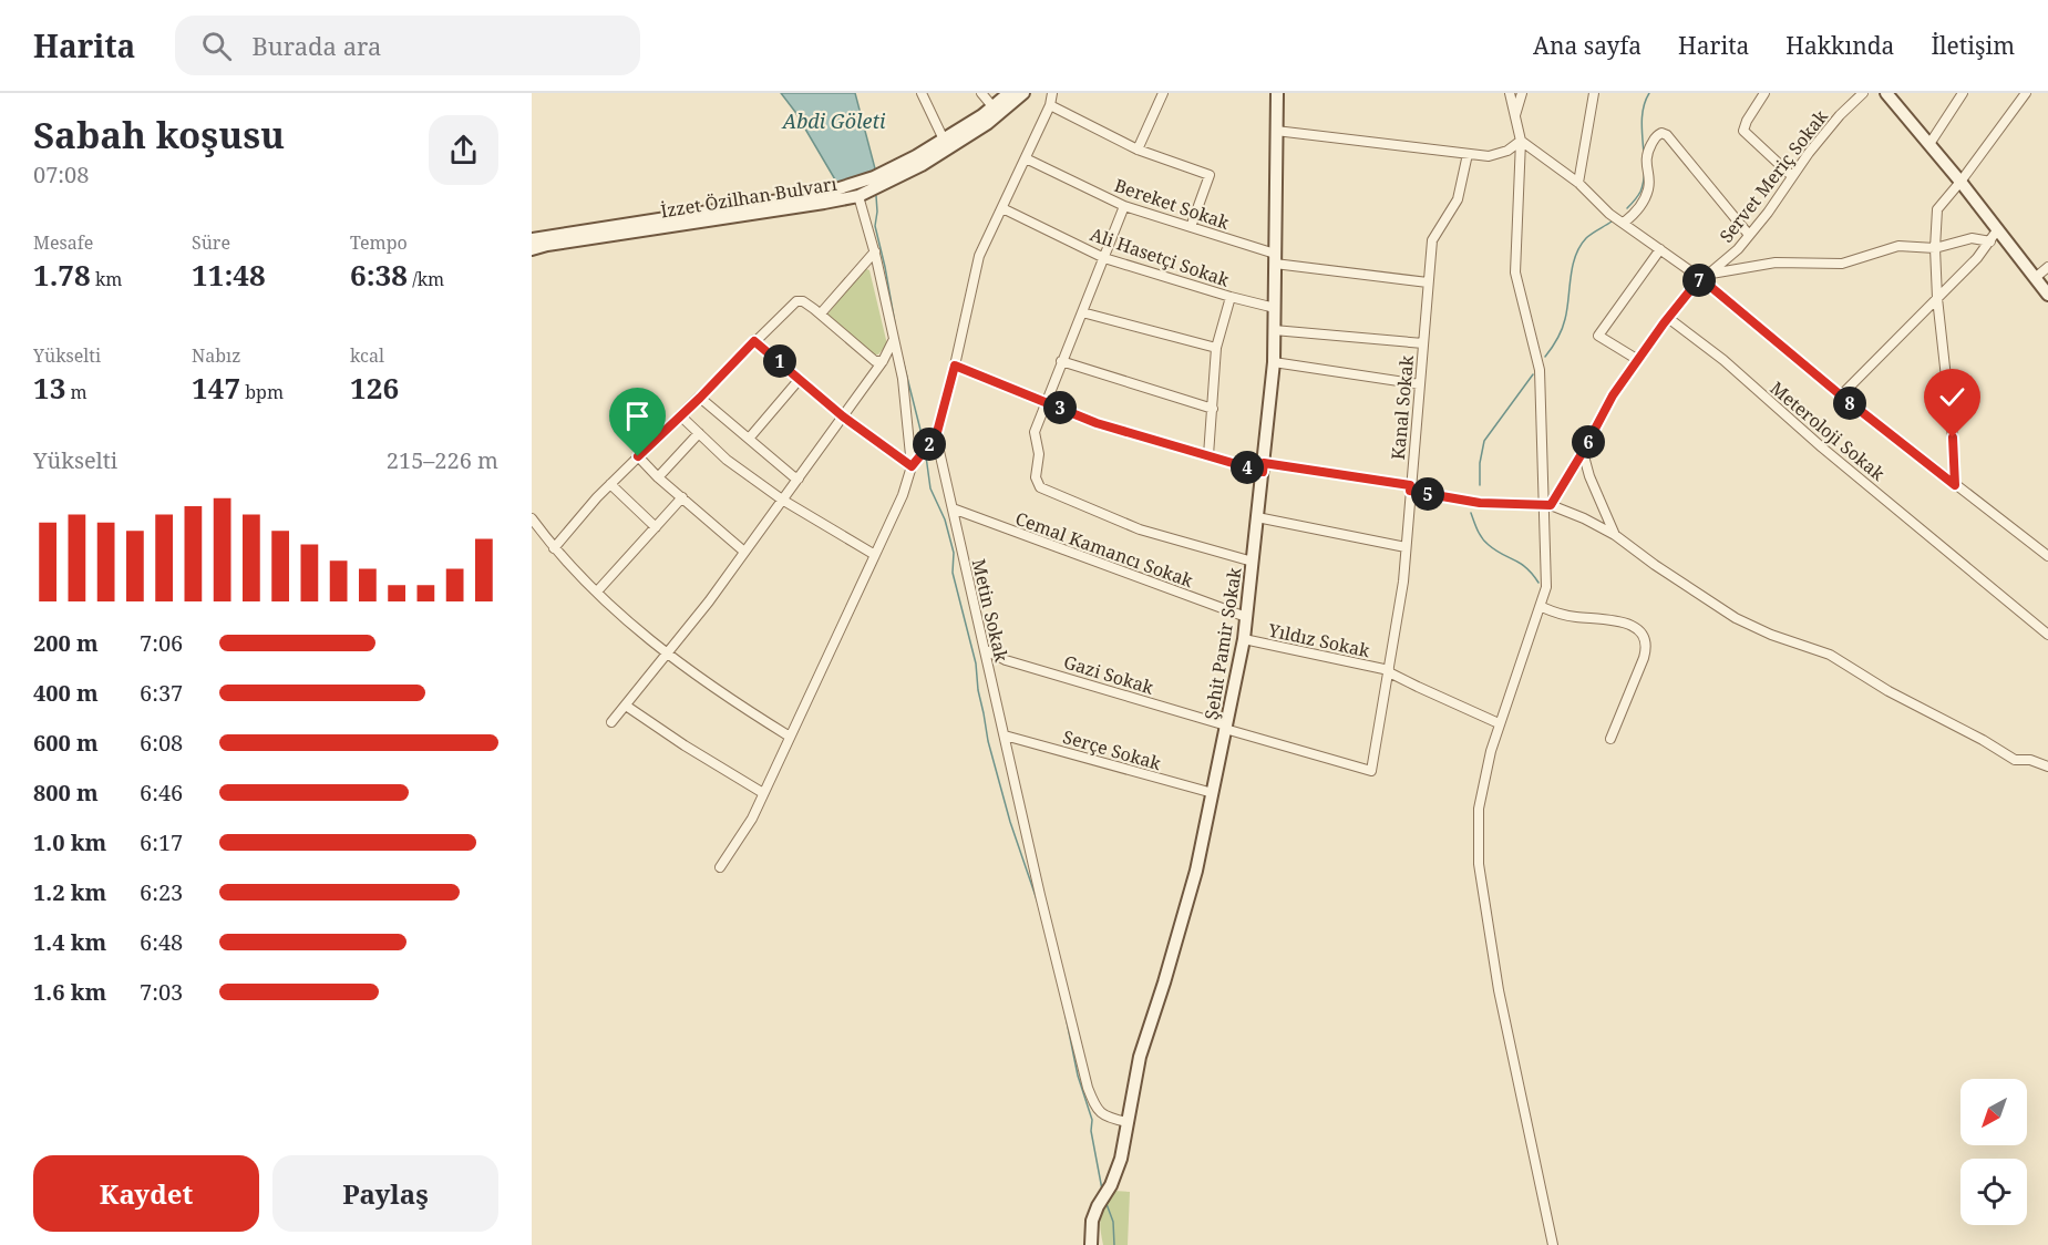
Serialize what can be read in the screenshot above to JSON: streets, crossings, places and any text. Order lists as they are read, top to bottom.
{
  "streets": {
    "street": [
      "Servet Meriç Sokak",
      "İzzet Özilhan Bulvarı",
      "Bereket Sokak",
      "Ali Hasetçi Sokak",
      "Kanal Sokak",
      "Meteroloji Sokak",
      "Cemal Kamancı Sokak",
      "Metin Sokak",
      "Yıldız Sokak",
      "Şehit Pamir Sokak",
      "Gazi Sokak",
      "Serçe Sokak"
    ]
  },
  "crossings": [
    ["Servet Meriç Sokak", "Meteroloji Sokak"],
    ["Bereket Sokak", "Kanal Sokak"],
    ["Bereket Sokak", "Metin Sokak"],
    ["Bereket Sokak", "Şehit Pamir Sokak"],
    ["Ali Hasetçi Sokak", "Metin Sokak"],
    ["Ali Hasetçi Sokak", "Şehit Pamir Sokak"],
    ["Kanal Sokak", "Yıldız Sokak"],
    ["Kanal Sokak", "Gazi Sokak"],
    ["Cemal Kamancı Sokak", "Metin Sokak"],
    ["Cemal Kamancı Sokak", "Şehit Pamir Sokak"],
    ["Metin Sokak", "Şehit Pamir Sokak"],
    ["Metin Sokak", "Gazi Sokak"],
    ["Metin Sokak", "Serçe Sokak"],
    ["Yıldız Sokak", "Şehit Pamir Sokak"],
    ["Şehit Pamir Sokak", "Gazi Sokak"],
    ["Şehit Pamir Sokak", "Serçe Sokak"]
  ],
  "water": ["Abdi Göleti"],
  "north": "bottom left",
  "page": {
    "header": "Harita",
    "search": "Burada ara",
    "nav": [
      "Ana sayfa",
      "Harita",
      "Hakkında",
      "İletişim"
    ],
    "heading": ["Sabah koşusu", "07:08"],
    "stats": [
      ["Mesafe", "1.78 km"],
      ["Süre", "11:48"],
      ["Tempo", "6:38 /km"],
      ["Yükselti", "13 m"],
      ["Nabız", "147 bpm"],
      ["kcal", "126"]
    ],
    "pins": [
      "7",
      "1",
      "8",
      "3",
      "6",
      "2",
      "4",
      "5"
    ],
    "chart": ["Yükselti", "215–226 m"],
    "list": [
      {
        "name": "200 m",
        "note": "7:06"
      },
      {
        "name": "400 m",
        "note": "6:37"
      },
      {
        "name": "600 m",
        "note": "6:08"
      },
      {
        "name": "800 m",
        "note": "6:46"
      },
      {
        "name": "1.0 km",
        "note": "6:17"
      },
      {
        "name": "1.2 km",
        "note": "6:23"
      },
      {
        "name": "1.4 km",
        "note": "6:48"
      },
      {
        "name": "1.6 km",
        "note": "7:03"
      }
    ],
    "buttons": ["Kaydet", "Paylaş"]
  }
}
